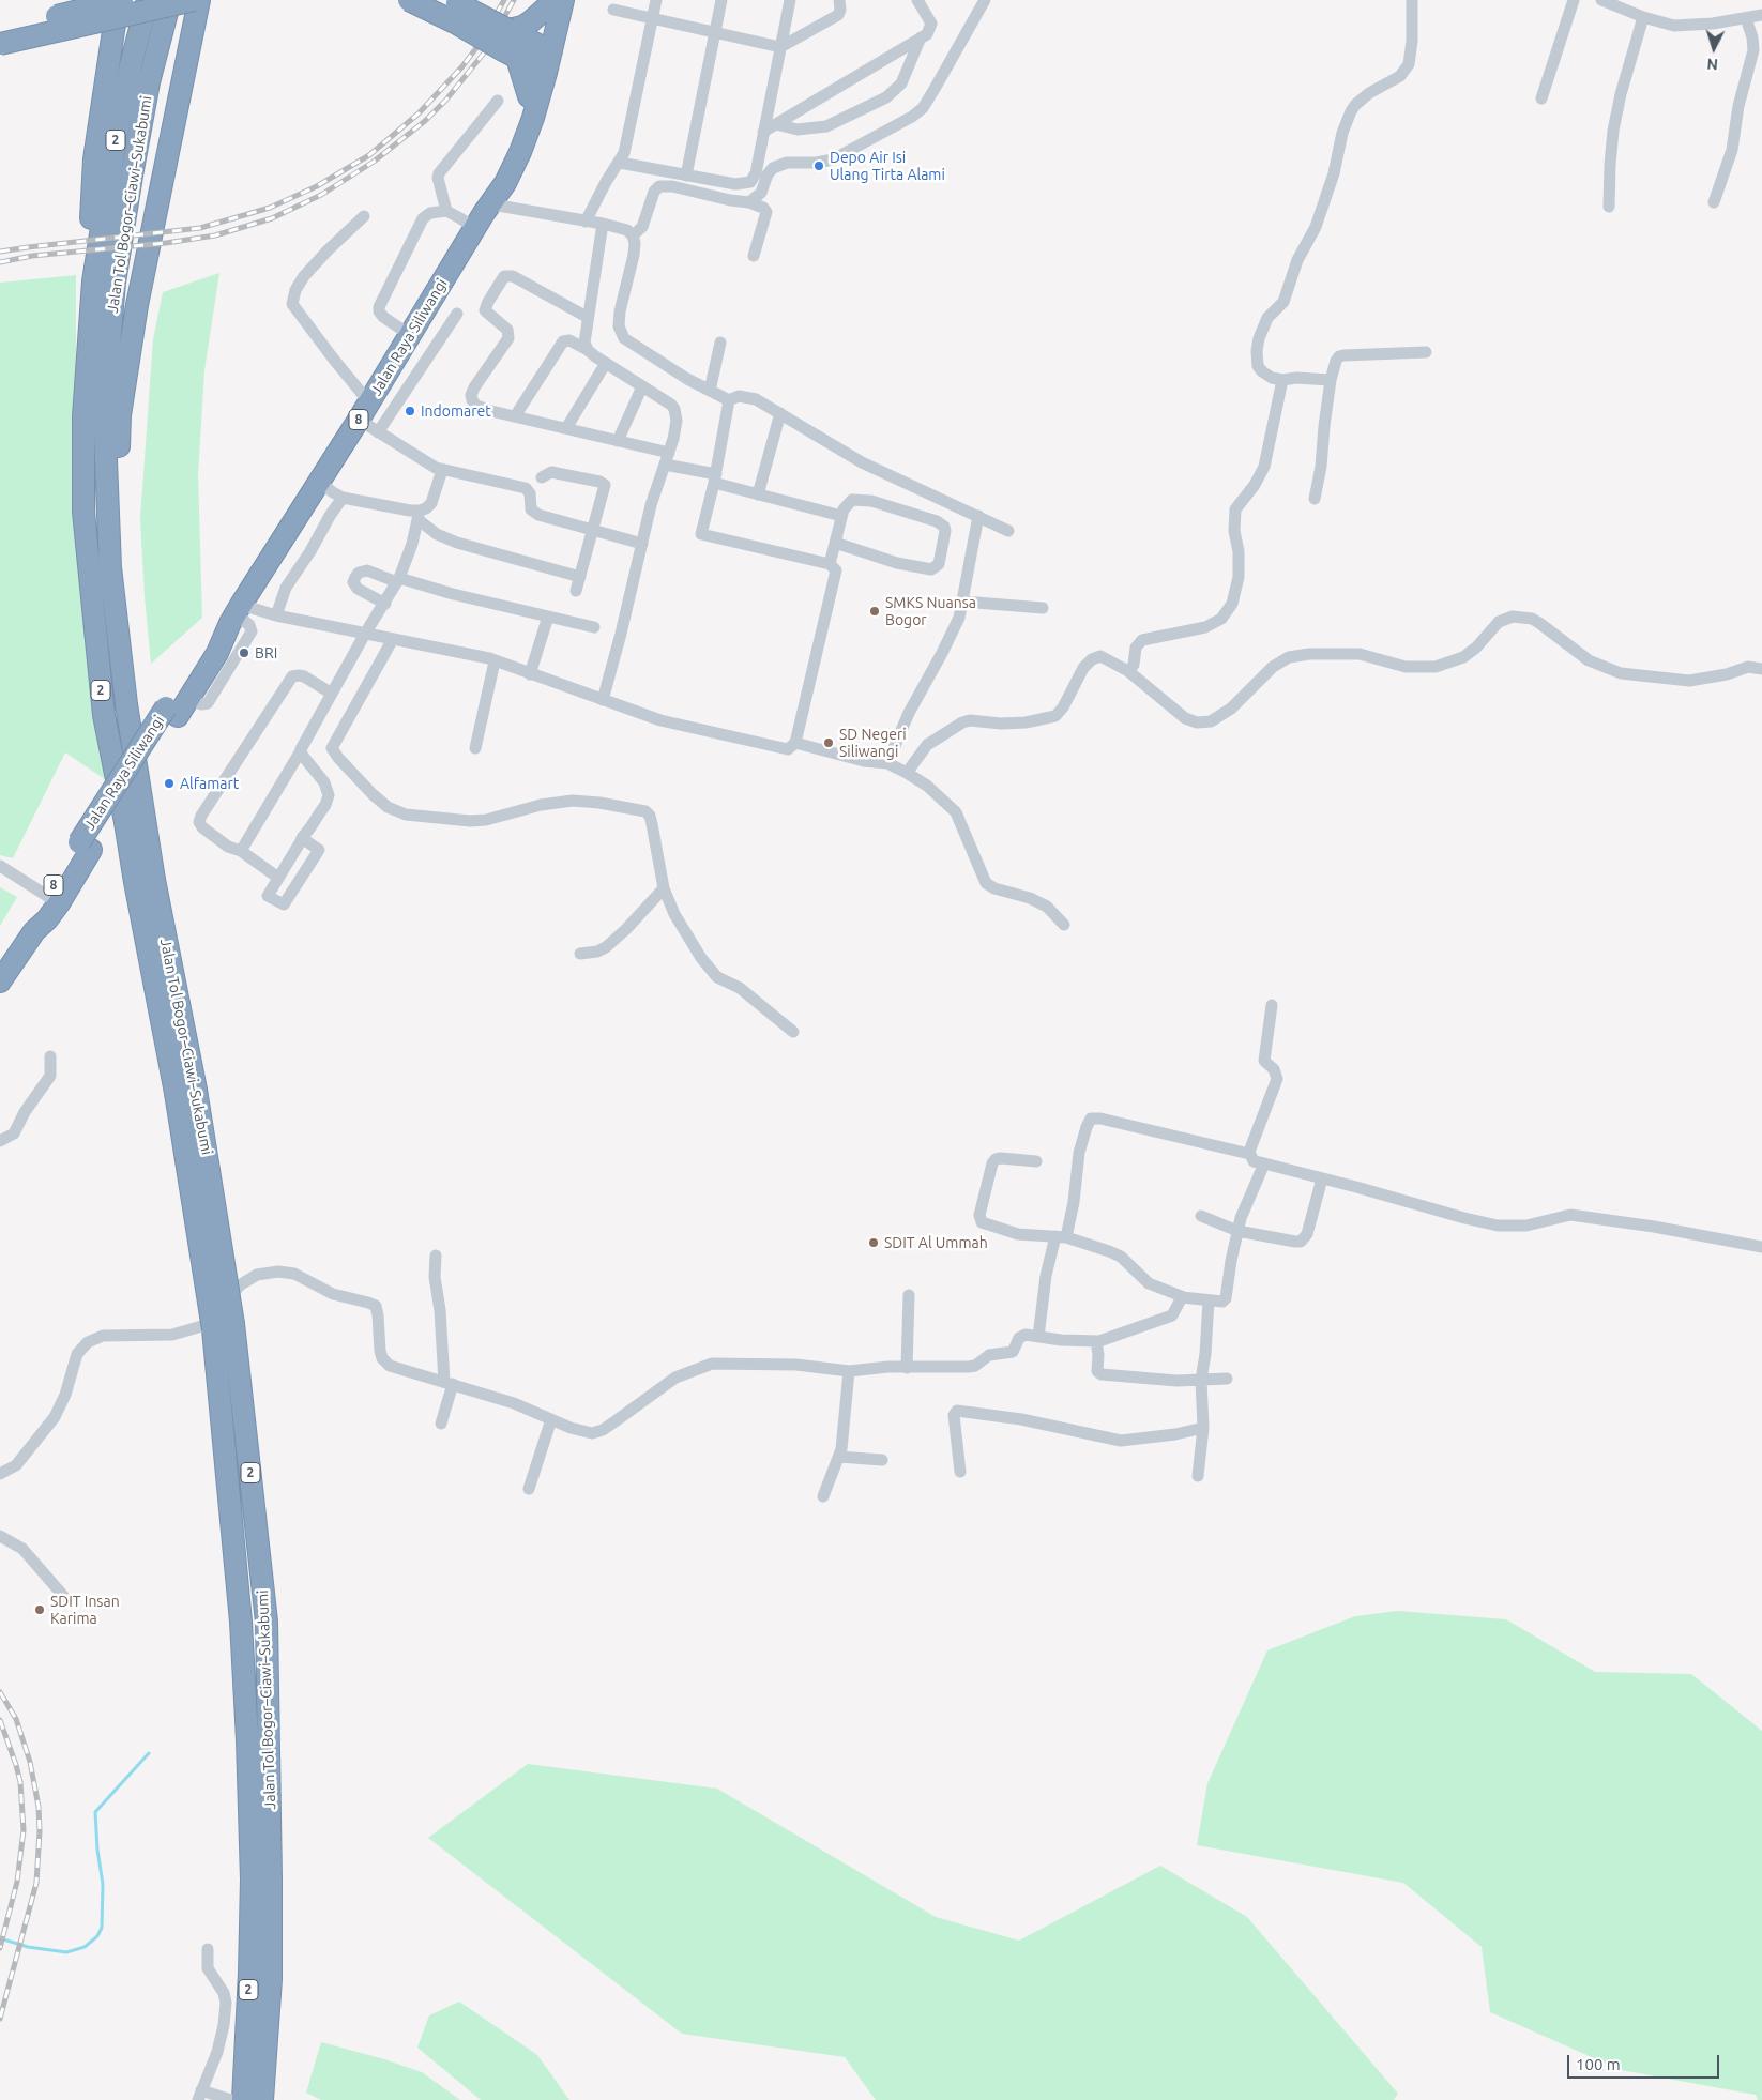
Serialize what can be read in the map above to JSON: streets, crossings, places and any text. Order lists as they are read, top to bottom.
{
  "streets": {
    "highway": [
      "2",
      "Jalan Tol Bogor–Ciawi–Sukabumi",
      "Jalan Raya Siliwangi",
      "8"
    ]
  },
  "places": [
    "Depo Air Isi Ulang Tirta Alami",
    "Indomaret",
    "SMKS Nuansa Bogor",
    "BRI",
    "SD Negeri Siliwangi",
    "Alfamart",
    "SDIT Al Ummah",
    "SDIT Insan Karima"
  ],
  "scale_bar": "100 m",
  "north": "bottom"
}
